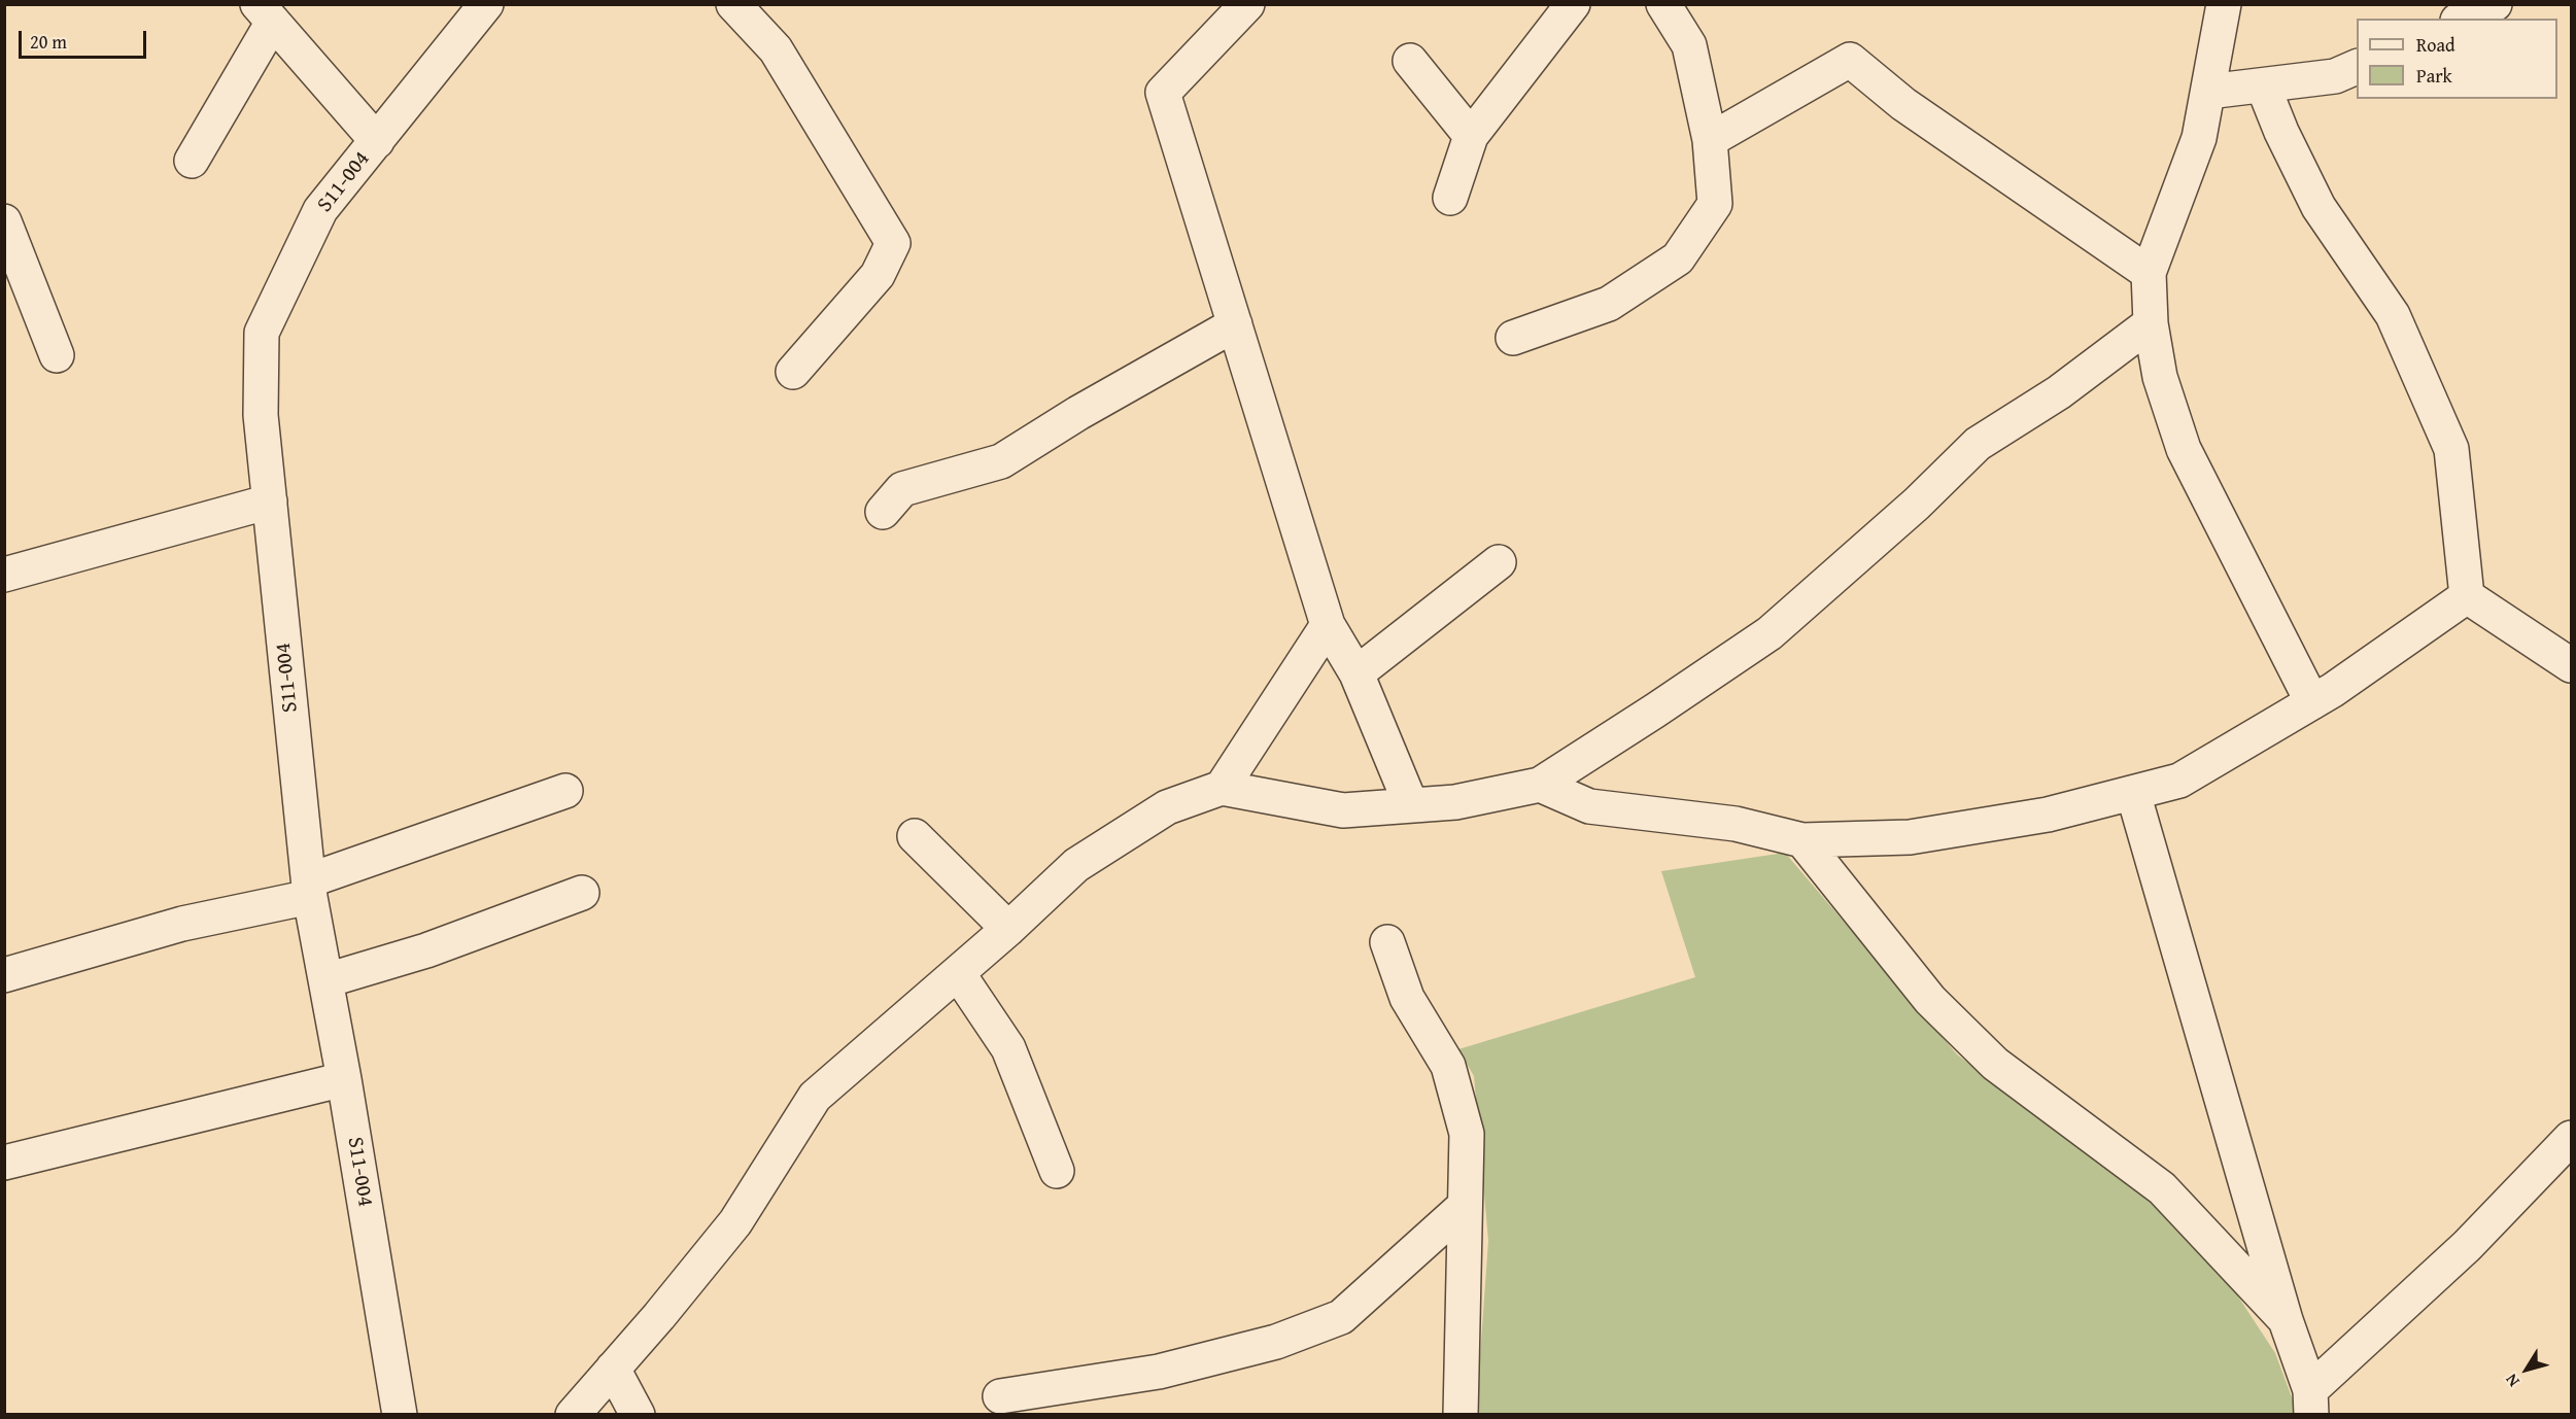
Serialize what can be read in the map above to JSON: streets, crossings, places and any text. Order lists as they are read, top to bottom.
{
  "streets": {
    "street": ["S11-004"]
  },
  "legend": ["Road", "Park"],
  "scale_bar": "20 m",
  "north": "bottom left"
}
